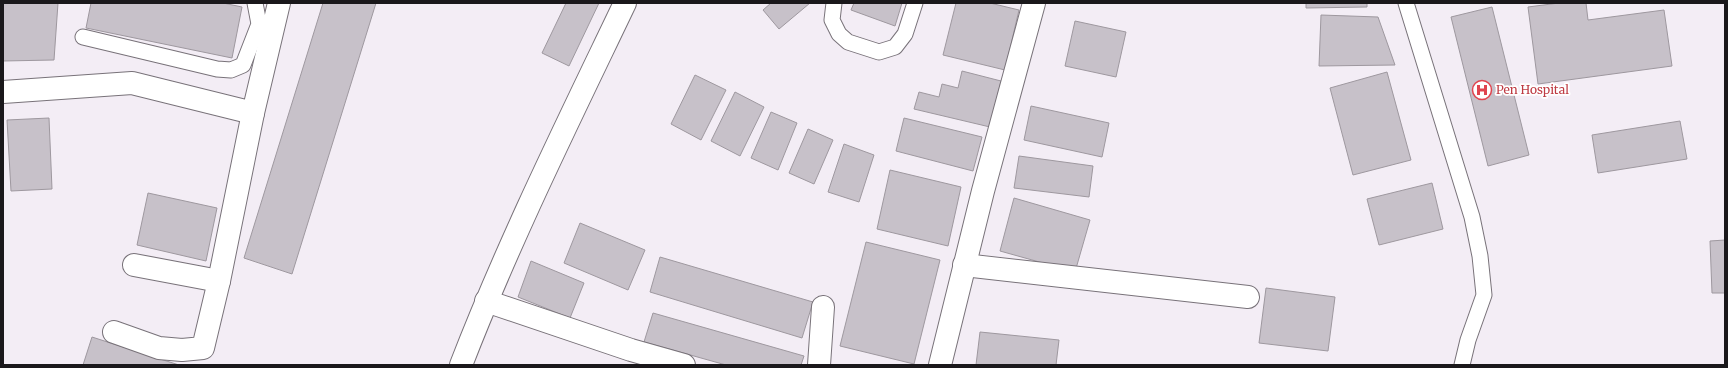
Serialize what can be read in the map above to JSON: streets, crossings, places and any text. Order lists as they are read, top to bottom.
{
  "places": {
    "hospital": ["Pen Hospital"]
  }
}
